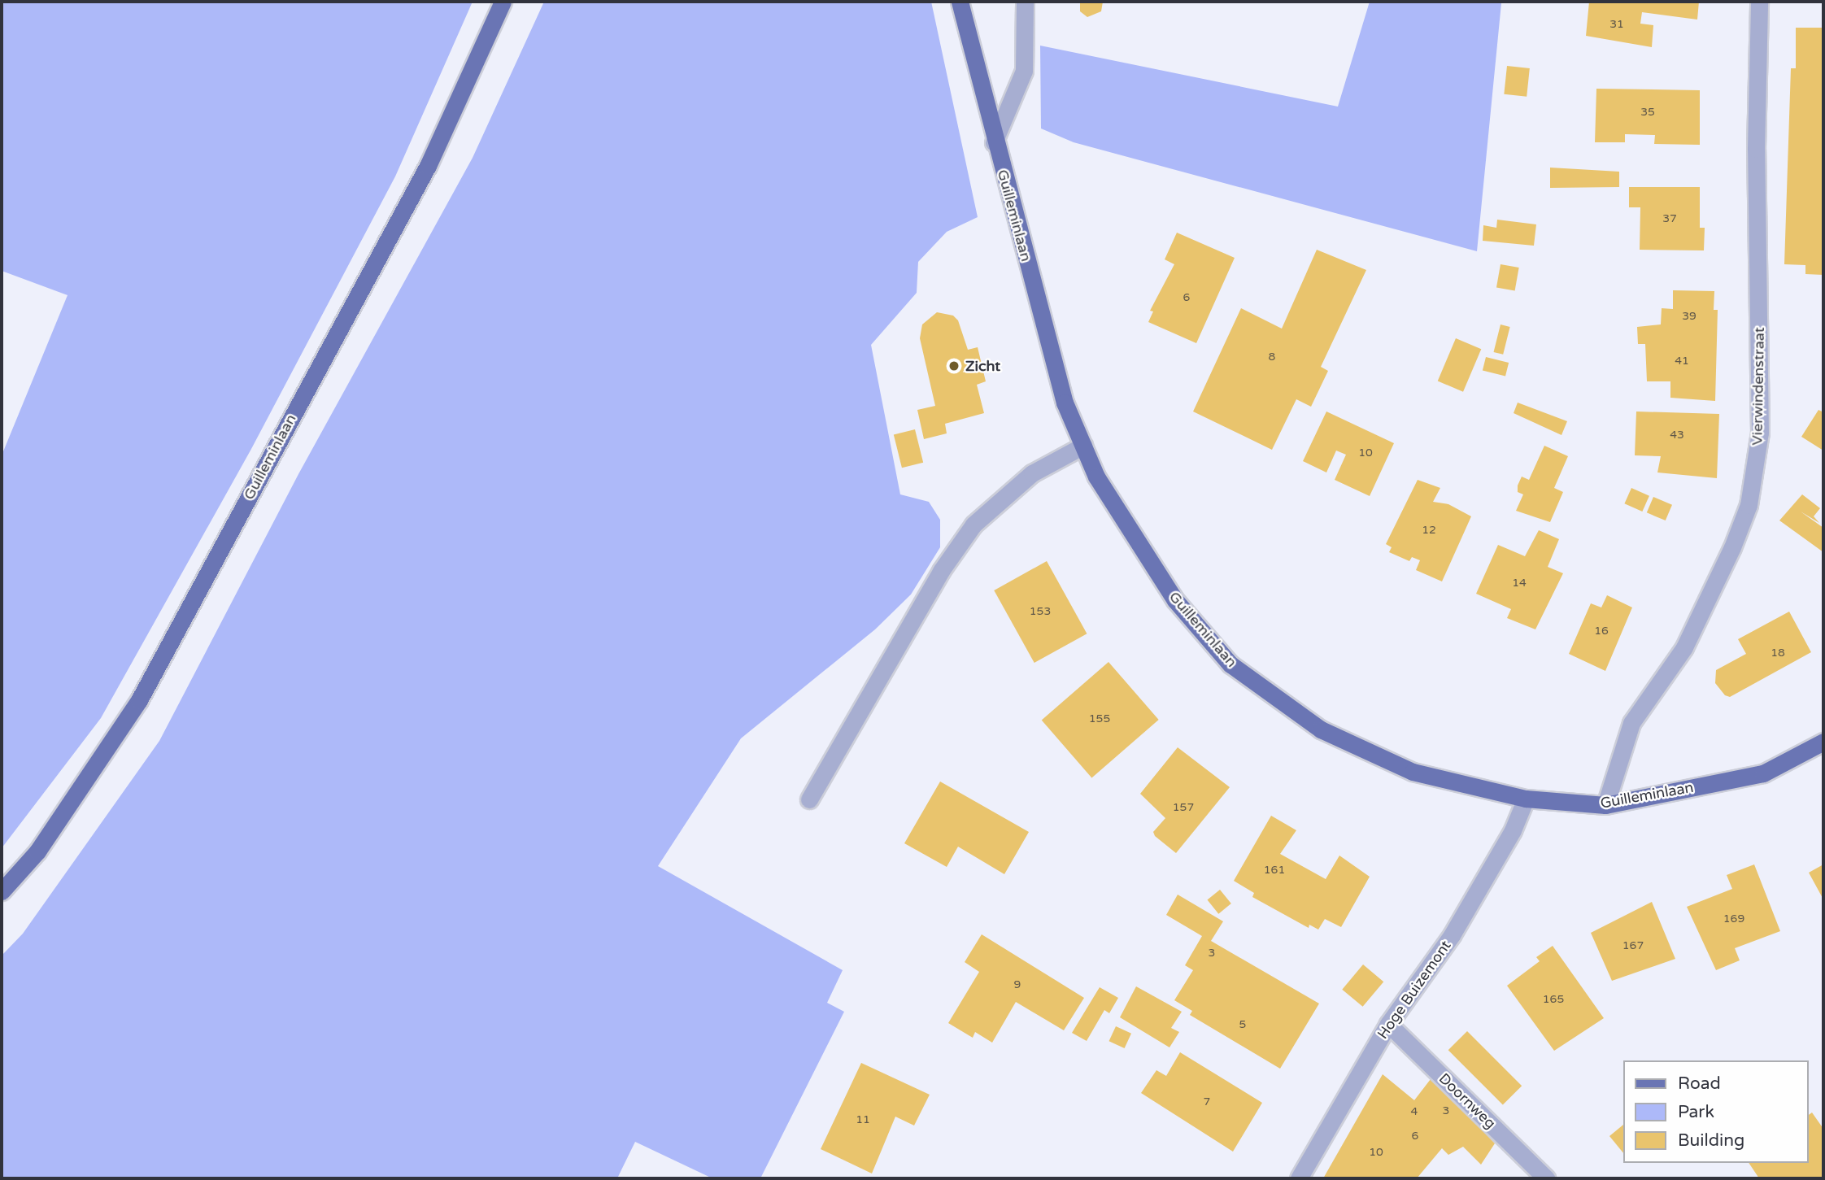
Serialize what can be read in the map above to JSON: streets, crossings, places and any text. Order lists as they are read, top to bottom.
{
  "streets": {
    "main road": ["Guilleminlaan"],
    "street": ["Vierwindenstraat", "Hoge Buizemont", "Doornweg"]
  },
  "crossings": [
    ["Guilleminlaan", "Vierwindenstraat"],
    ["Guilleminlaan", "Hoge Buizemont"],
    ["Hoge Buizemont", "Doornweg"]
  ],
  "places": ["Zicht"],
  "house_numbers": [
    "31",
    "35",
    "37",
    "6",
    "39",
    "8",
    "41",
    "43",
    "10",
    "12",
    "14",
    "153",
    "16",
    "18",
    "155",
    "157",
    "161",
    "169",
    "167",
    "3",
    "9",
    "165",
    "5",
    "7",
    "3",
    "4",
    "11",
    "6",
    "10"
  ],
  "legend": ["Road", "Park", "Building"]
}
